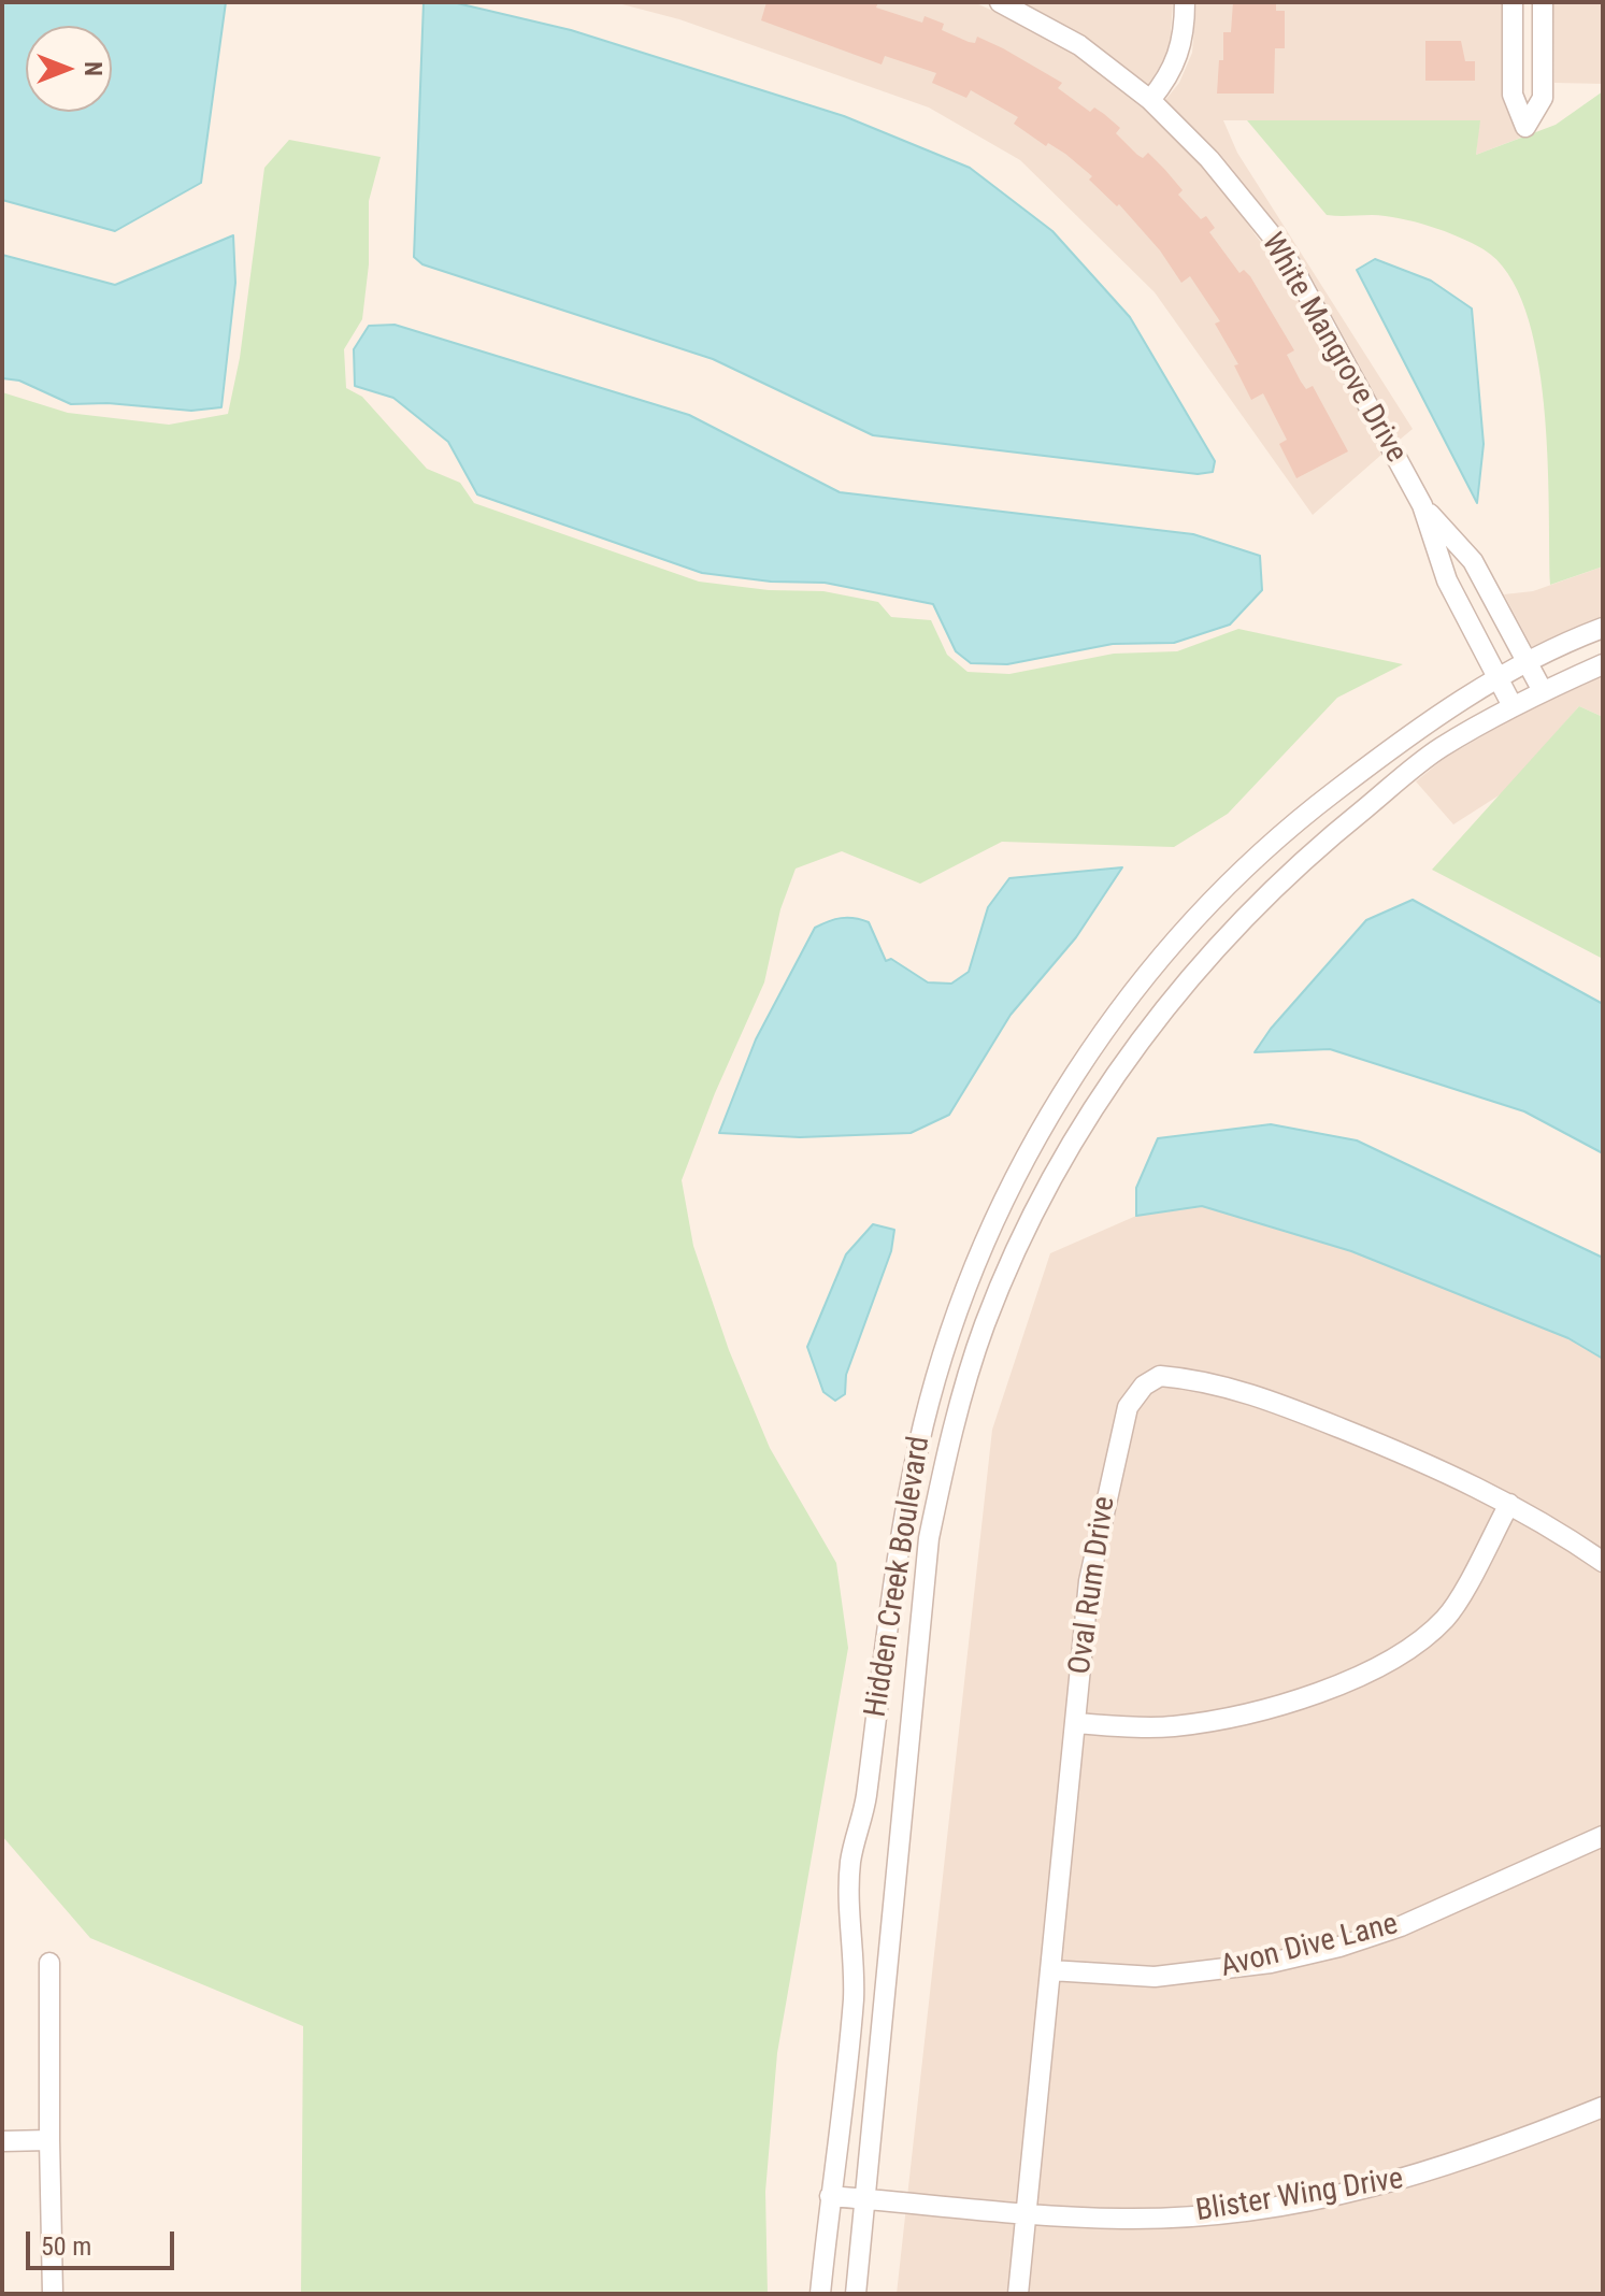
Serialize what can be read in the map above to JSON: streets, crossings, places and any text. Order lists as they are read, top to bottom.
{
  "streets": {
    "street": [
      "White Mangrove Drive",
      "Hidden Creek Boulevard",
      "Oval Rum Drive",
      "Avon Dive Lane",
      "Blister Wing Drive"
    ]
  },
  "crossings": [
    ["White Mangrove Drive", "Hidden Creek Boulevard"],
    ["Hidden Creek Boulevard", "Blister Wing Drive"],
    ["Oval Rum Drive", "Avon Dive Lane"],
    ["Oval Rum Drive", "Blister Wing Drive"]
  ],
  "scale_bar": "50 m",
  "north": "right"
}
